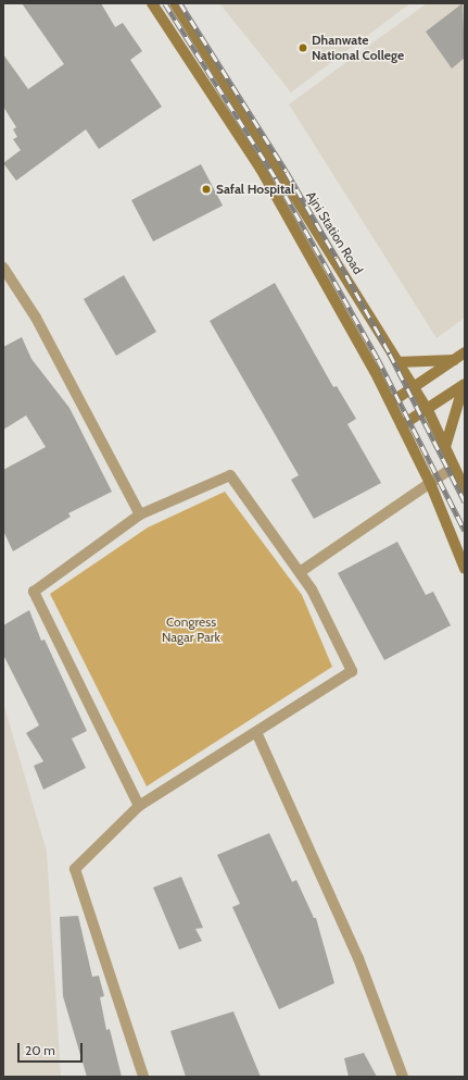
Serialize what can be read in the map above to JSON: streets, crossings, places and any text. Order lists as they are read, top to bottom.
{
  "streets": {
    "main road": ["Ajni Station Road"]
  },
  "parks": ["Congress Nagar Park"],
  "places": ["Dhanwate National College", "Safal Hospital"],
  "scale_bar": "20 m"
}
